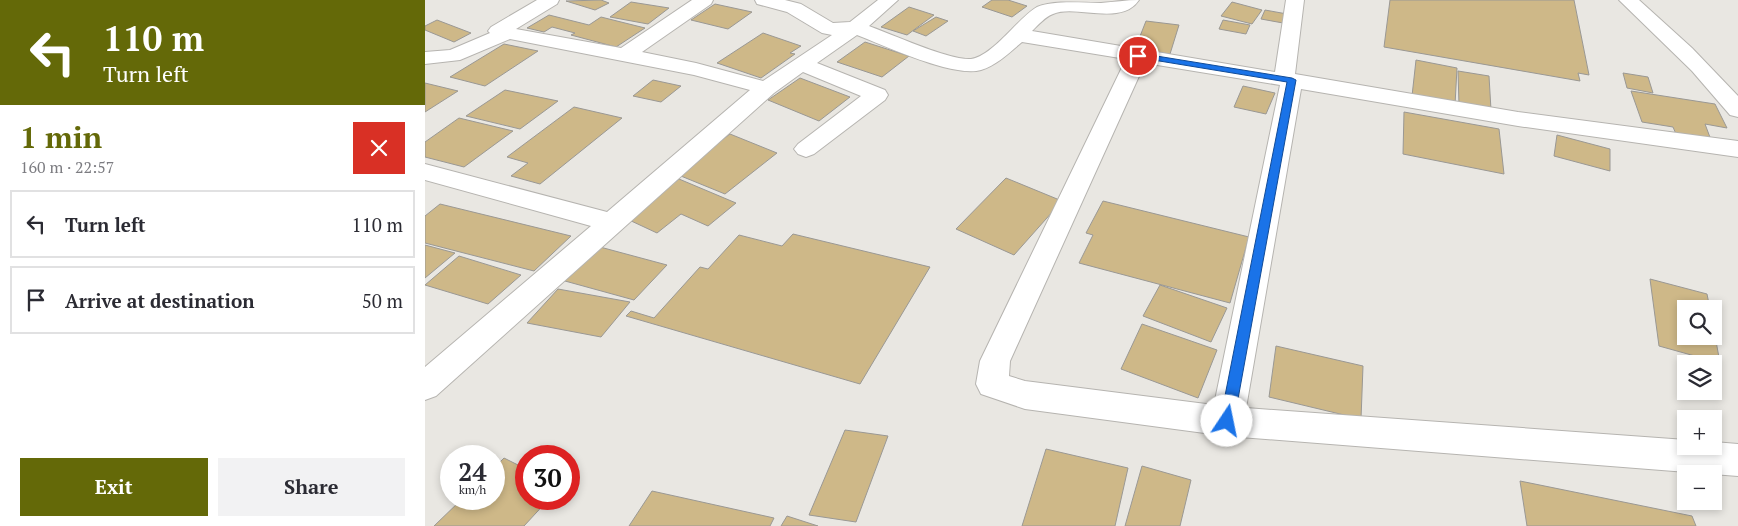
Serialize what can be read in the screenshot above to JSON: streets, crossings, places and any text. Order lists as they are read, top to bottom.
{
  "page": {
    "turn": ["110 m", "Turn left"],
    "heading": ["1 min", "160 m · 22:57"],
    "list": [
      {
        "name": "Turn left",
        "value": "110 m"
      },
      {
        "name": "Arrive at destination",
        "value": "50 m"
      }
    ],
    "map_buttons": ["+", "−"],
    "speed": "24 km/h",
    "limit": "30",
    "buttons": ["Exit", "Share"]
  }
}
